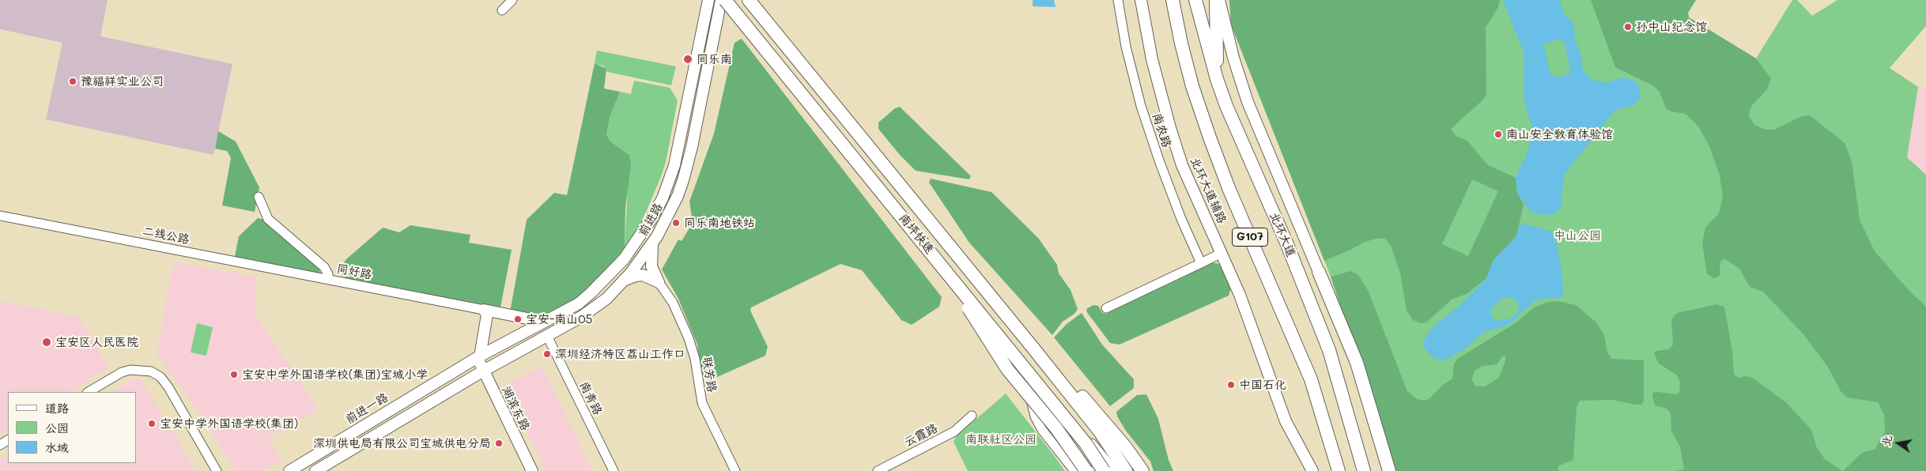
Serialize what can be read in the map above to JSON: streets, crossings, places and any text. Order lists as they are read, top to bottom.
{
  "streets": {
    "highway": ["南坪快速", "北环大道", "G107"],
    "main road": [
      "北环大道辅路",
      "前进路",
      "前进一路",
      "湖滨东路"
    ],
    "street": [
      "南农路",
      "二线公路",
      "同好路",
      "联芳路",
      "南青路",
      "云霞路"
    ]
  },
  "crossings": [
    ["前进路", "南青路"],
    ["前进路", "前进一路"],
    ["前进路", "湖滨东路"],
    ["二线公路", "同好路"],
    ["前进一路", "湖滨东路"]
  ],
  "parks": ["中山公园", "南联社区公园"],
  "places": [
    "孙中山纪念馆",
    "同乐南",
    "豫福祥实业公司",
    "南山安全教育体验馆",
    "同乐南地铁站",
    "宝安-南山05",
    "宝安区人民医院",
    "深圳经济特区荔山工作口",
    "宝安中学外国语学校(集团)宝城小学",
    "中国石化",
    "宝安中学外国语学校(集团)",
    "深圳供电局有限公司宝城供电分局"
  ],
  "legend": ["道路", "公园", "水域"],
  "north": "left"
}
